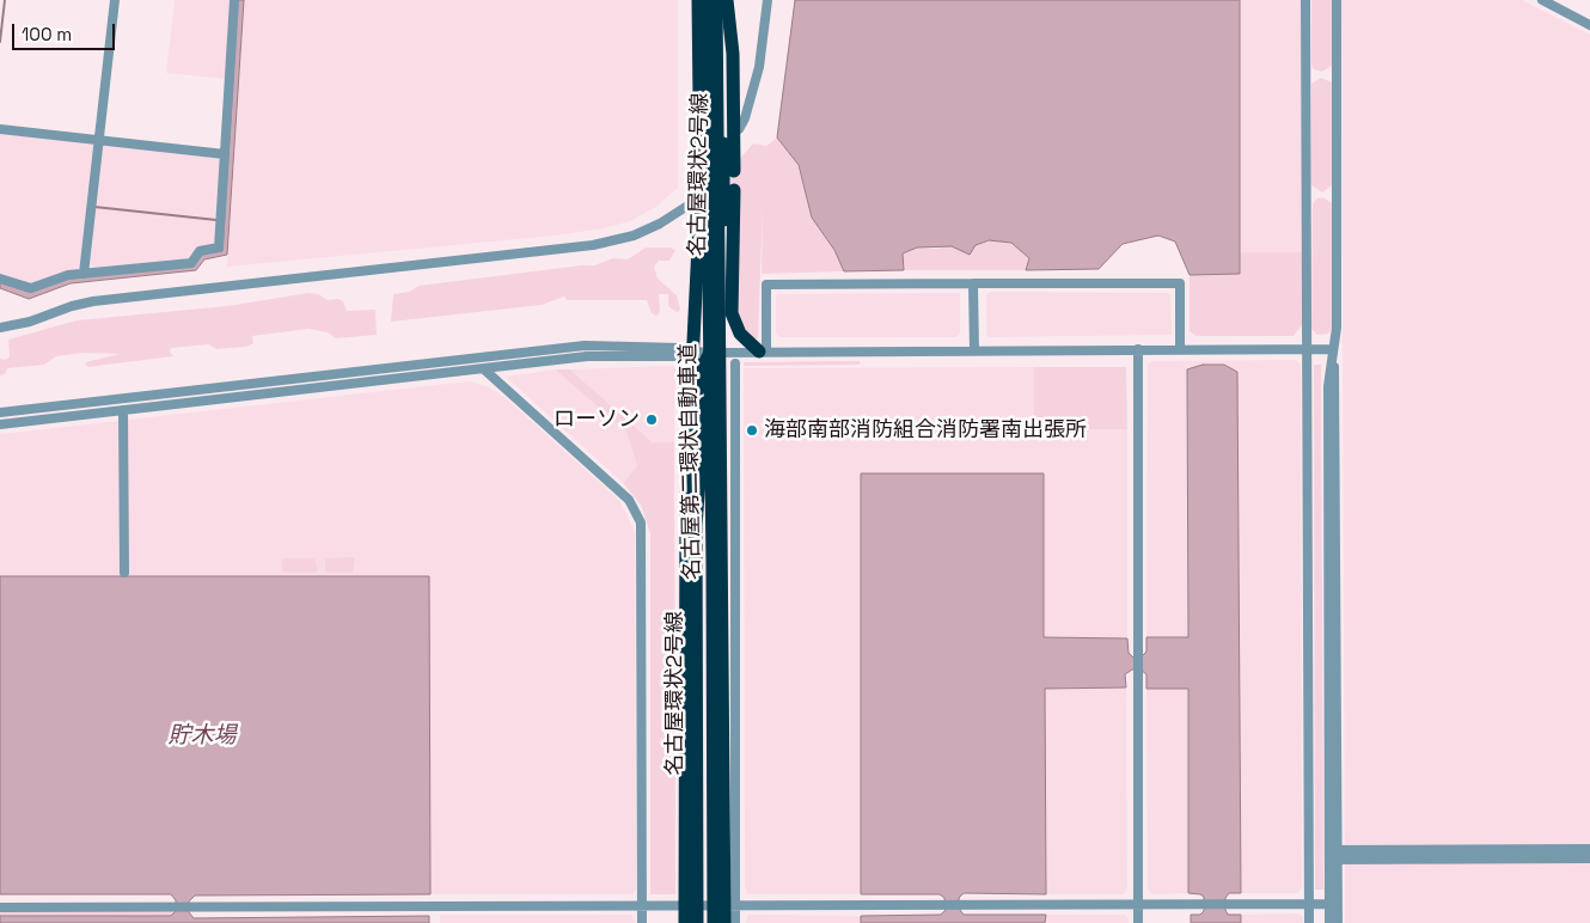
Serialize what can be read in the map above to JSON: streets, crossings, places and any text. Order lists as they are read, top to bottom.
{
  "streets": {
    "highway": ["名古屋環状2号線", "名古屋第二環状自動車道"]
  },
  "water": ["貯木場"],
  "places": ["ローソン", "海部南部消防組合消防署南出張所"],
  "scale_bar": "100 m"
}
